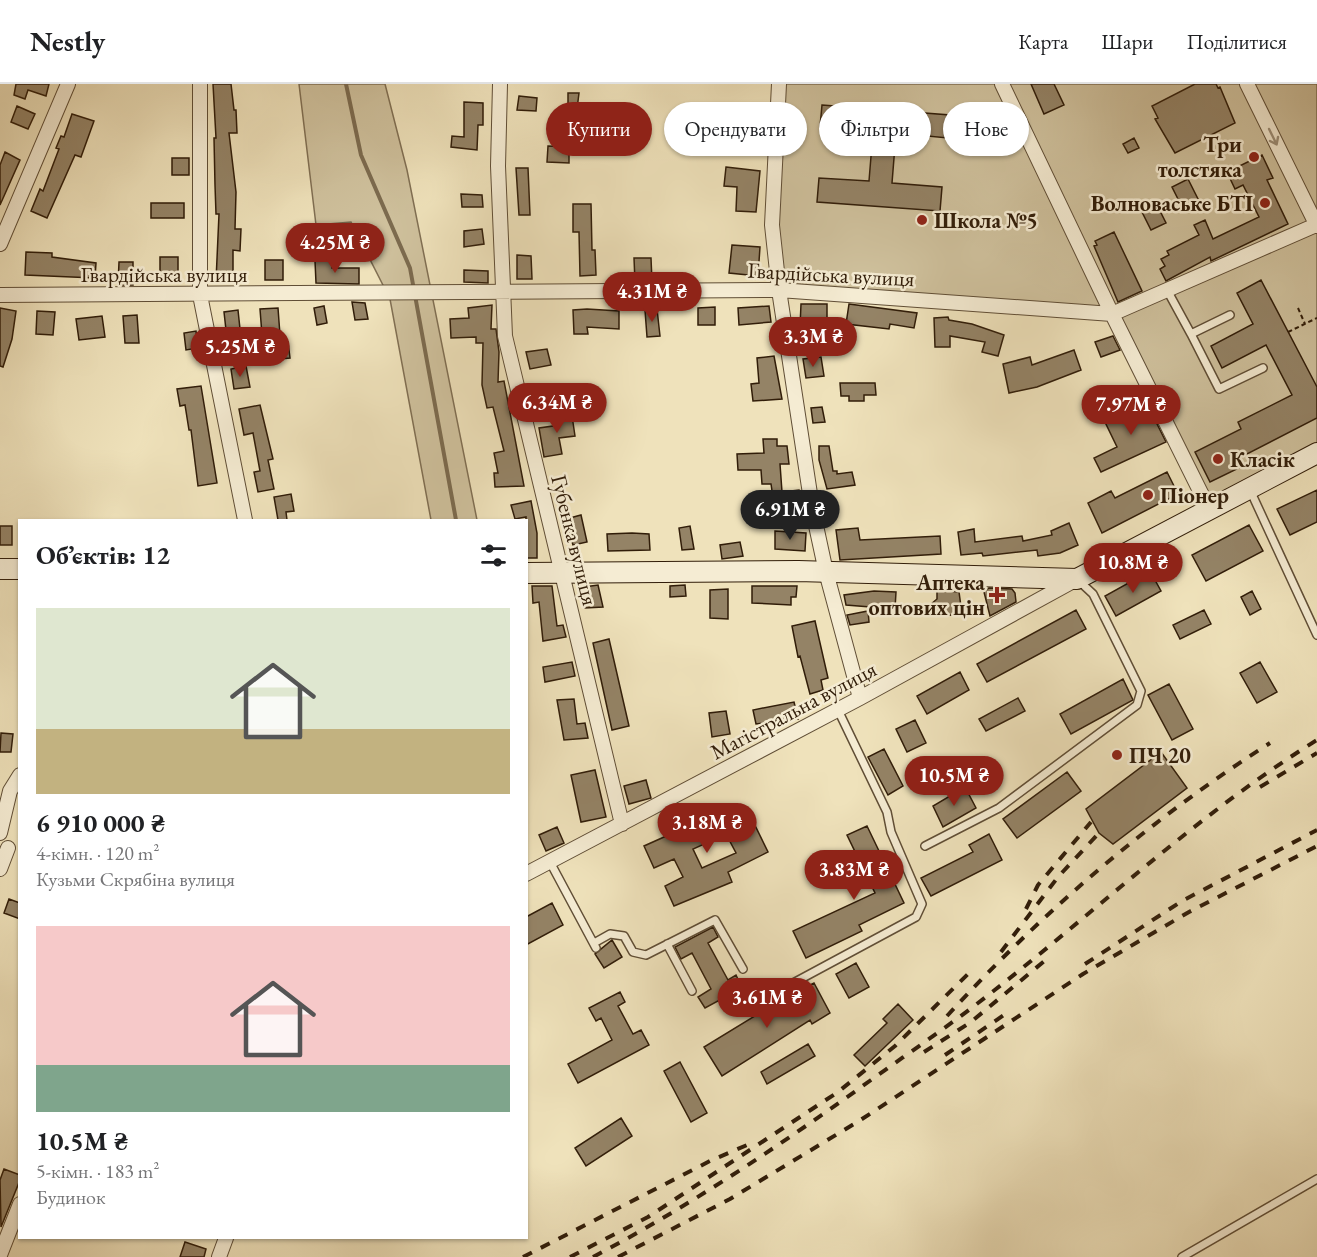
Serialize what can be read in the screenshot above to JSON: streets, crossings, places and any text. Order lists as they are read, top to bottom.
{
  "streets": {
    "street": ["Гвардійська вулиця", "Губенка вулиця", "Магістральна вулиця"]
  },
  "crossings": [
    ["Гвардійська вулиця", "Губенка вулиця"],
    ["Губенка вулиця", "Магістральна вулиця"]
  ],
  "places": {
    "other": [
      "Три толстяка",
      "Волноваське БТІ",
      "Школа №5",
      "Класік",
      "Піонер",
      "ПЧ 20"
    ],
    "health": ["Аптека оптових цін"]
  },
  "page": {
    "header": "Nestly",
    "nav": ["Карта", "Шари", "Поділитися"],
    "chip": [
      "Купити",
      "Орендувати",
      "Фільтри",
      "Нове"
    ],
    "price": [
      "4.25M ₴",
      "4.31M ₴",
      "3.3M ₴",
      "5.25M ₴",
      "6.34M ₴",
      "7.97M ₴",
      "6.91M ₴",
      "10.8M ₴",
      "10.5M ₴",
      "3.18M ₴",
      "3.83M ₴",
      "3.61M ₴"
    ],
    "heading": "Об’єктів: 12",
    "list": [
      {
        "name": "6 910 000 ₴",
        "note": "4-кімн. · 120 m² · Кузьми Скрябіна вулиця"
      },
      {
        "name": "10.5M ₴",
        "note": "5-кімн. · 183 m² · Будинок"
      }
    ]
  }
}
